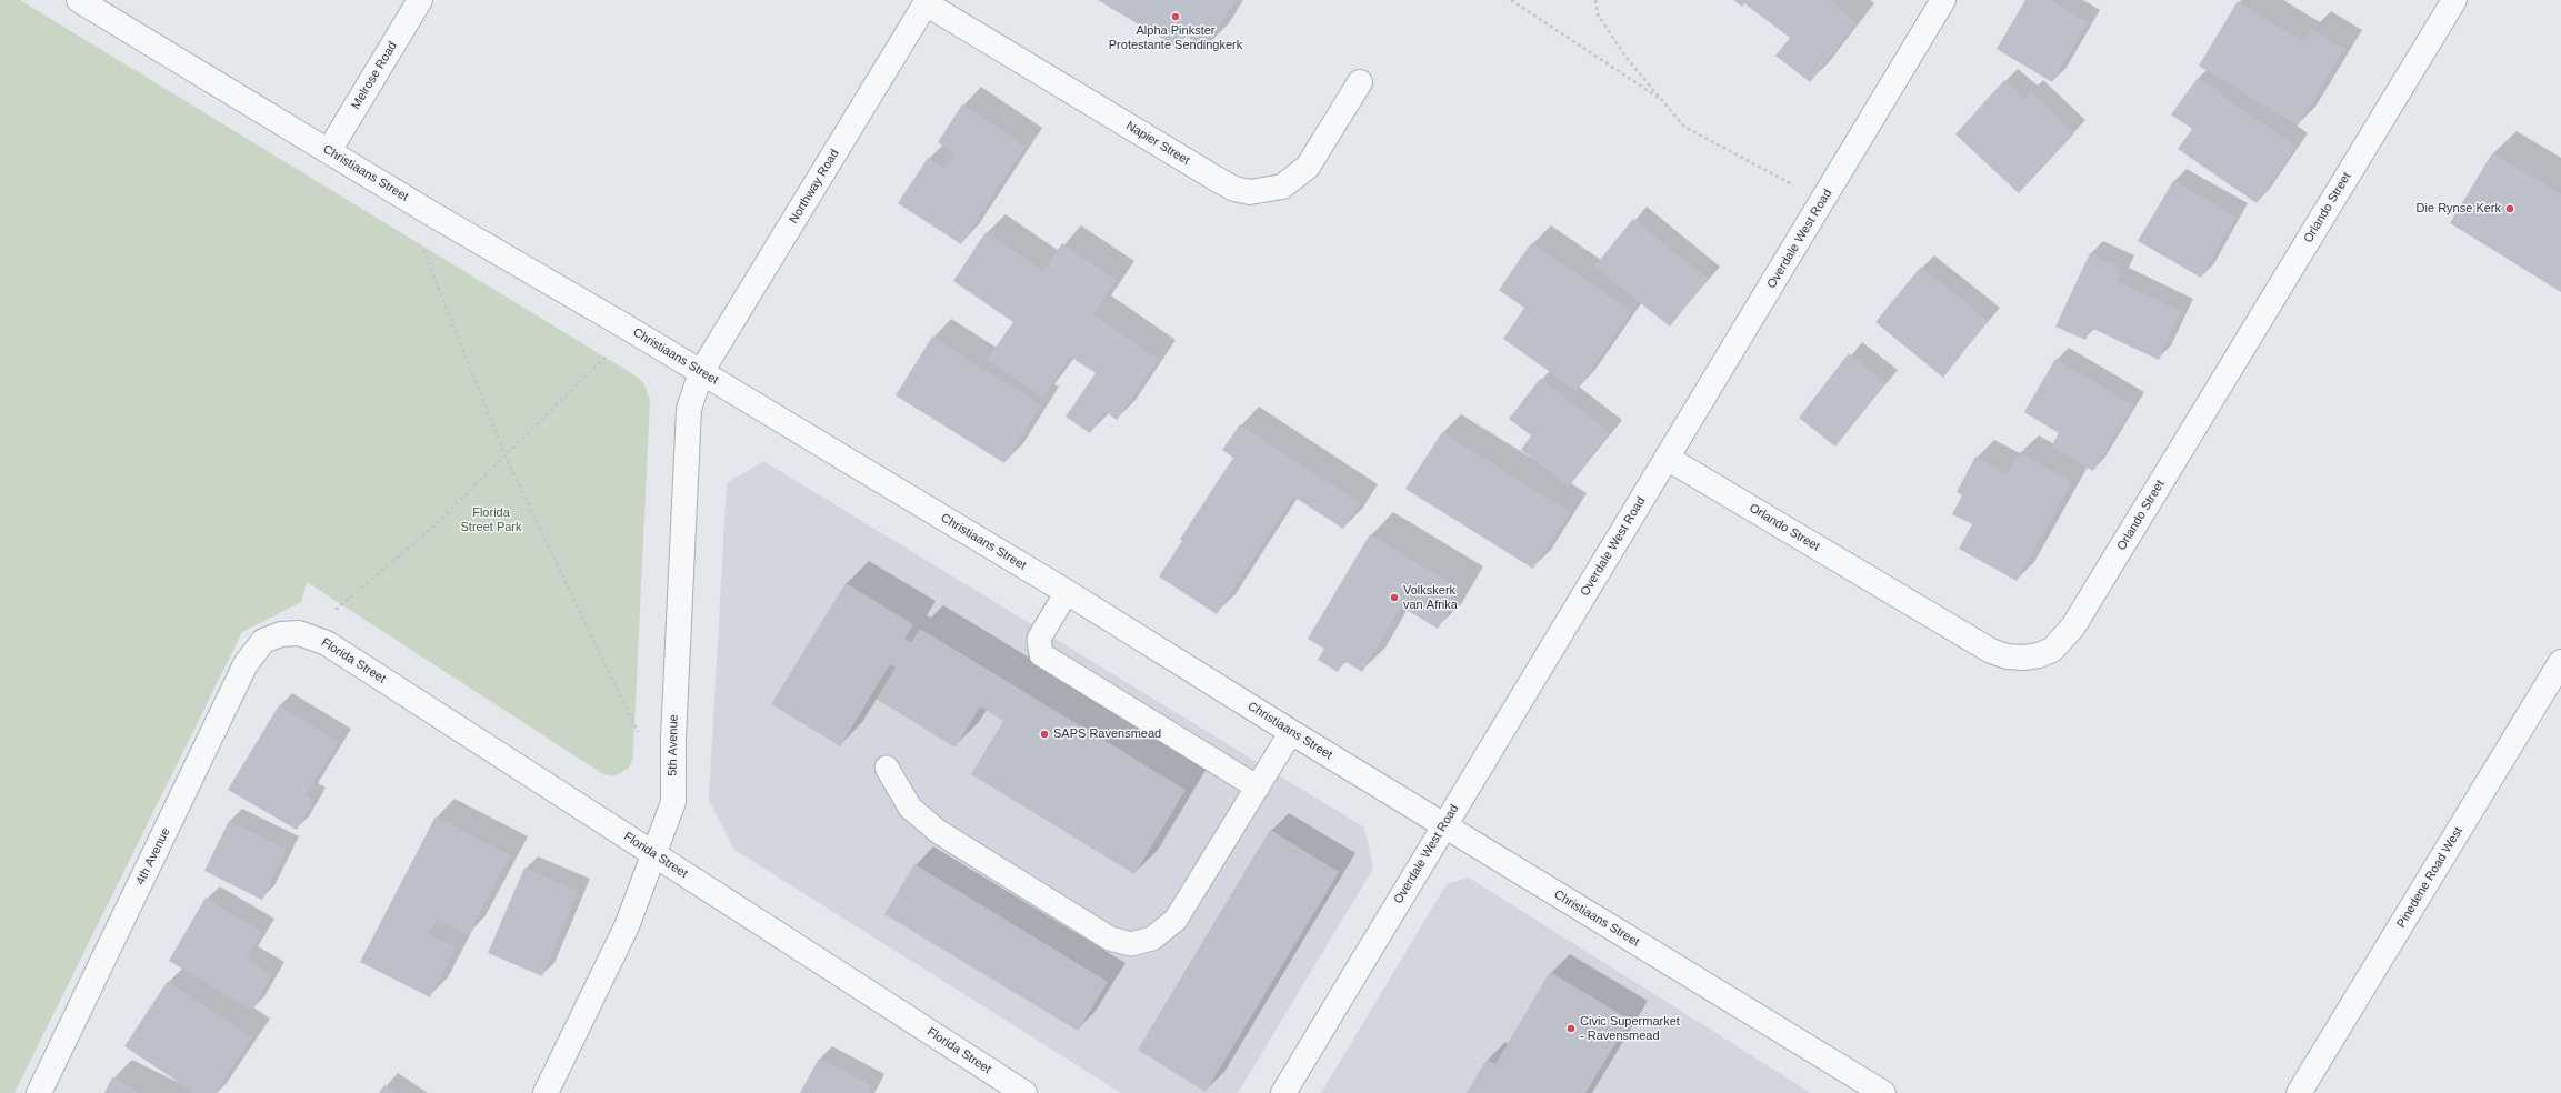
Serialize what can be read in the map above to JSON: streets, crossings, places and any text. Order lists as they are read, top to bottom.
{
  "streets": {
    "street": [
      "Melrose Road",
      "Napier Street",
      "Christiaans Street",
      "Northway Road",
      "Orlando Street",
      "Overdale West Road",
      "Florida Street",
      "5th Avenue",
      "4th Avenue",
      "Pinedene Road West"
    ]
  },
  "crossings": [
    ["Melrose Road", "Christiaans Street"],
    ["Napier Street", "Northway Road"],
    ["Christiaans Street", "Northway Road"],
    ["Christiaans Street", "Overdale West Road"],
    ["Christiaans Street", "5th Avenue"],
    ["Northway Road", "5th Avenue"],
    ["Orlando Street", "Overdale West Road"],
    ["Florida Street", "5th Avenue"],
    ["Florida Street", "4th Avenue"]
  ],
  "parks": ["Florida Street Park"],
  "places": [
    "Alpha Pinkster Protestante Sendingkerk",
    "Die Rynse Kerk",
    "Volkskerk van Afrika",
    "SAPS Ravensmead",
    "Civic Supermarket - Ravensmead"
  ]
}
